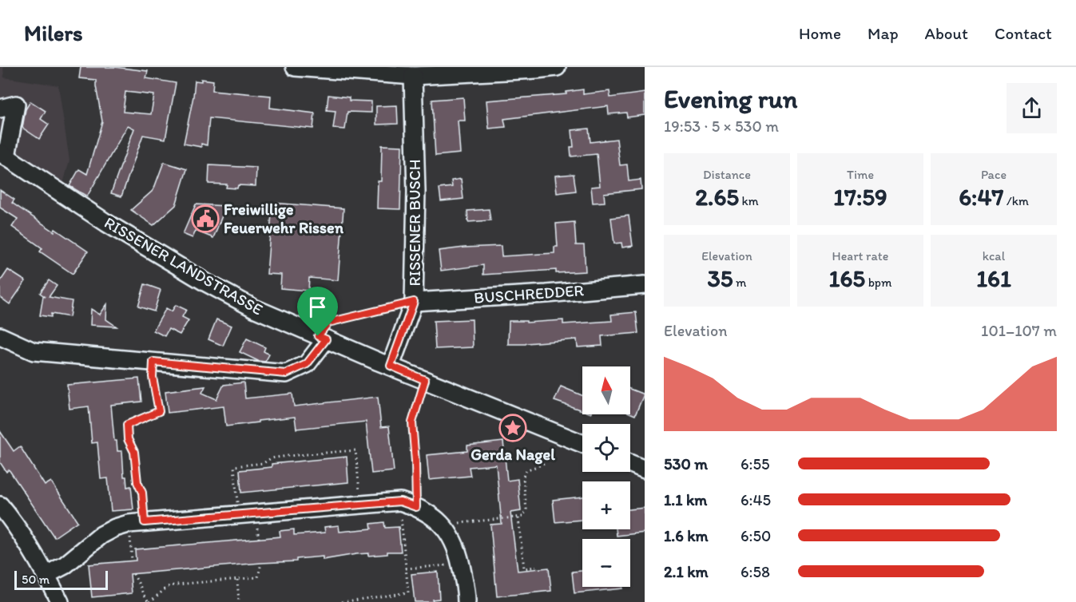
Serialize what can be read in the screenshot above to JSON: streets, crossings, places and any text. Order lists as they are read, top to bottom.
{
  "streets": {
    "street": ["RISSENER BUSCH", "RISSENER LANDSTRASSE", "BUSCHREDDER"]
  },
  "crossings": [
    ["RISSENER BUSCH", "RISSENER LANDSTRASSE"],
    ["RISSENER BUSCH", "BUSCHREDDER"]
  ],
  "places": {
    "public building": ["Freiwillige Feuerwehr Rissen"],
    "place": ["Gerda Nagel"]
  },
  "scale_bar": "50 m",
  "north": "top",
  "page": {
    "header": "Milers",
    "nav": [
      "Home",
      "Map",
      "About",
      "Contact"
    ],
    "heading": ["Evening run", "19:53 · 5 × 530 m"],
    "stats": [
      ["Distance", "2.65 km"],
      ["Time", "17:59"],
      ["Pace", "6:47 /km"],
      ["Elevation", "35 m"],
      ["Heart rate", "165 bpm"],
      ["kcal", "161"]
    ],
    "chart": ["Elevation", "101–107 m"],
    "map_buttons": ["+", "−"],
    "list": [
      {
        "name": "530 m",
        "note": "6:55"
      },
      {
        "name": "1.1 km",
        "note": "6:45"
      },
      {
        "name": "1.6 km",
        "note": "6:50"
      },
      {
        "name": "2.1 km",
        "note": "6:58"
      }
    ],
    "scale": "50 m"
  }
}
